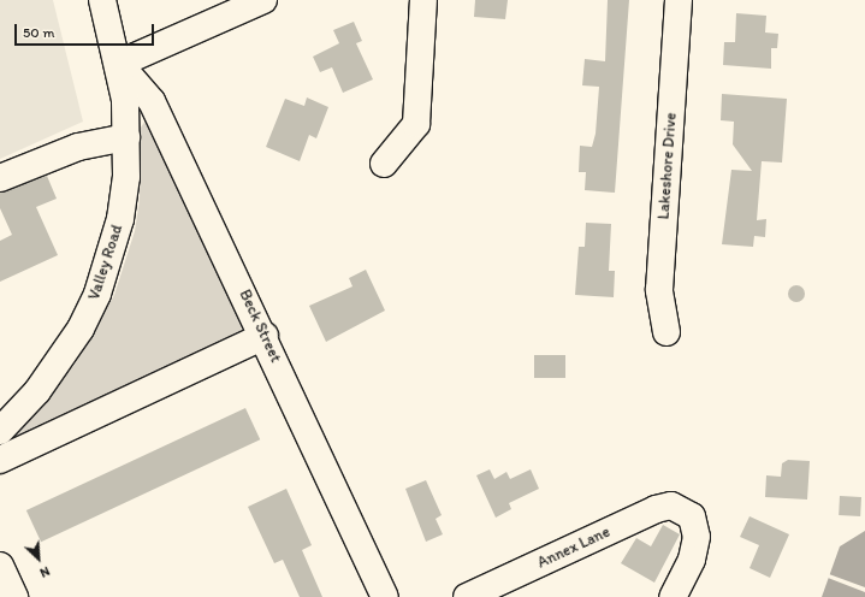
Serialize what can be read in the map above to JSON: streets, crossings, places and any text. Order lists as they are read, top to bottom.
{
  "streets": {
    "street": [
      "Lakeshore Drive",
      "Valley Road",
      "Beck Street",
      "Annex Lane"
    ]
  },
  "crossings": [
    ["Valley Road", "Beck Street"]
  ],
  "scale_bar": "50 m",
  "north": "bottom right"
}
